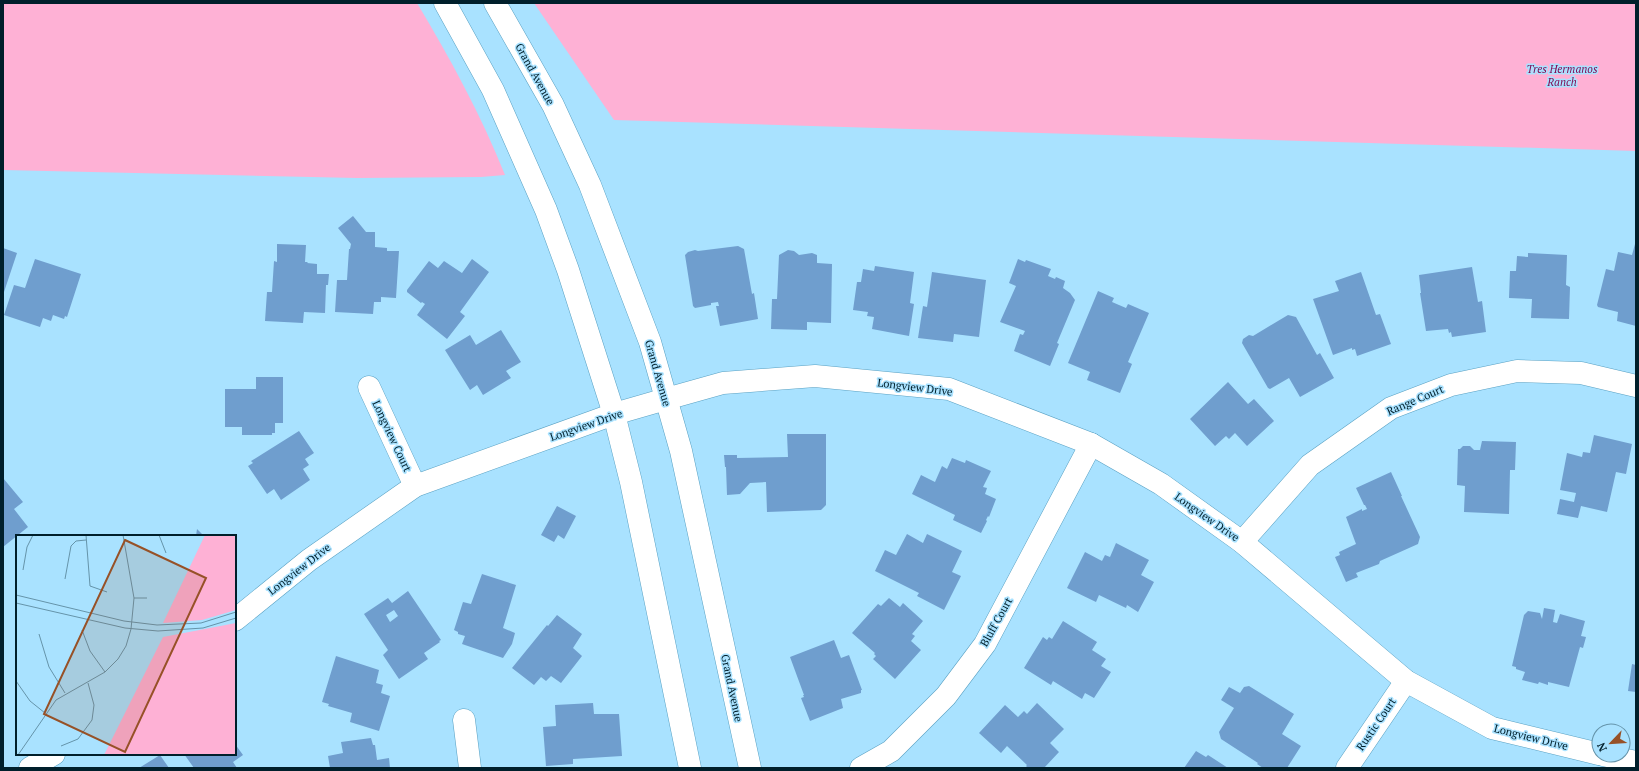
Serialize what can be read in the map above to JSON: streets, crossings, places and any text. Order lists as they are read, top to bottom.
{
  "streets": {
    "street": [
      "Grand Avenue",
      "Longview Drive",
      "Range Court",
      "Longview Court",
      "Bluff Court",
      "Rustic Court"
    ]
  },
  "crossings": [
    ["Grand Avenue", "Longview Drive"],
    ["Longview Drive", "Range Court"],
    ["Longview Drive", "Longview Court"],
    ["Longview Drive", "Bluff Court"],
    ["Longview Drive", "Rustic Court"]
  ],
  "parks": ["Tres Hermanos Ranch"],
  "north": "bottom left"
}
